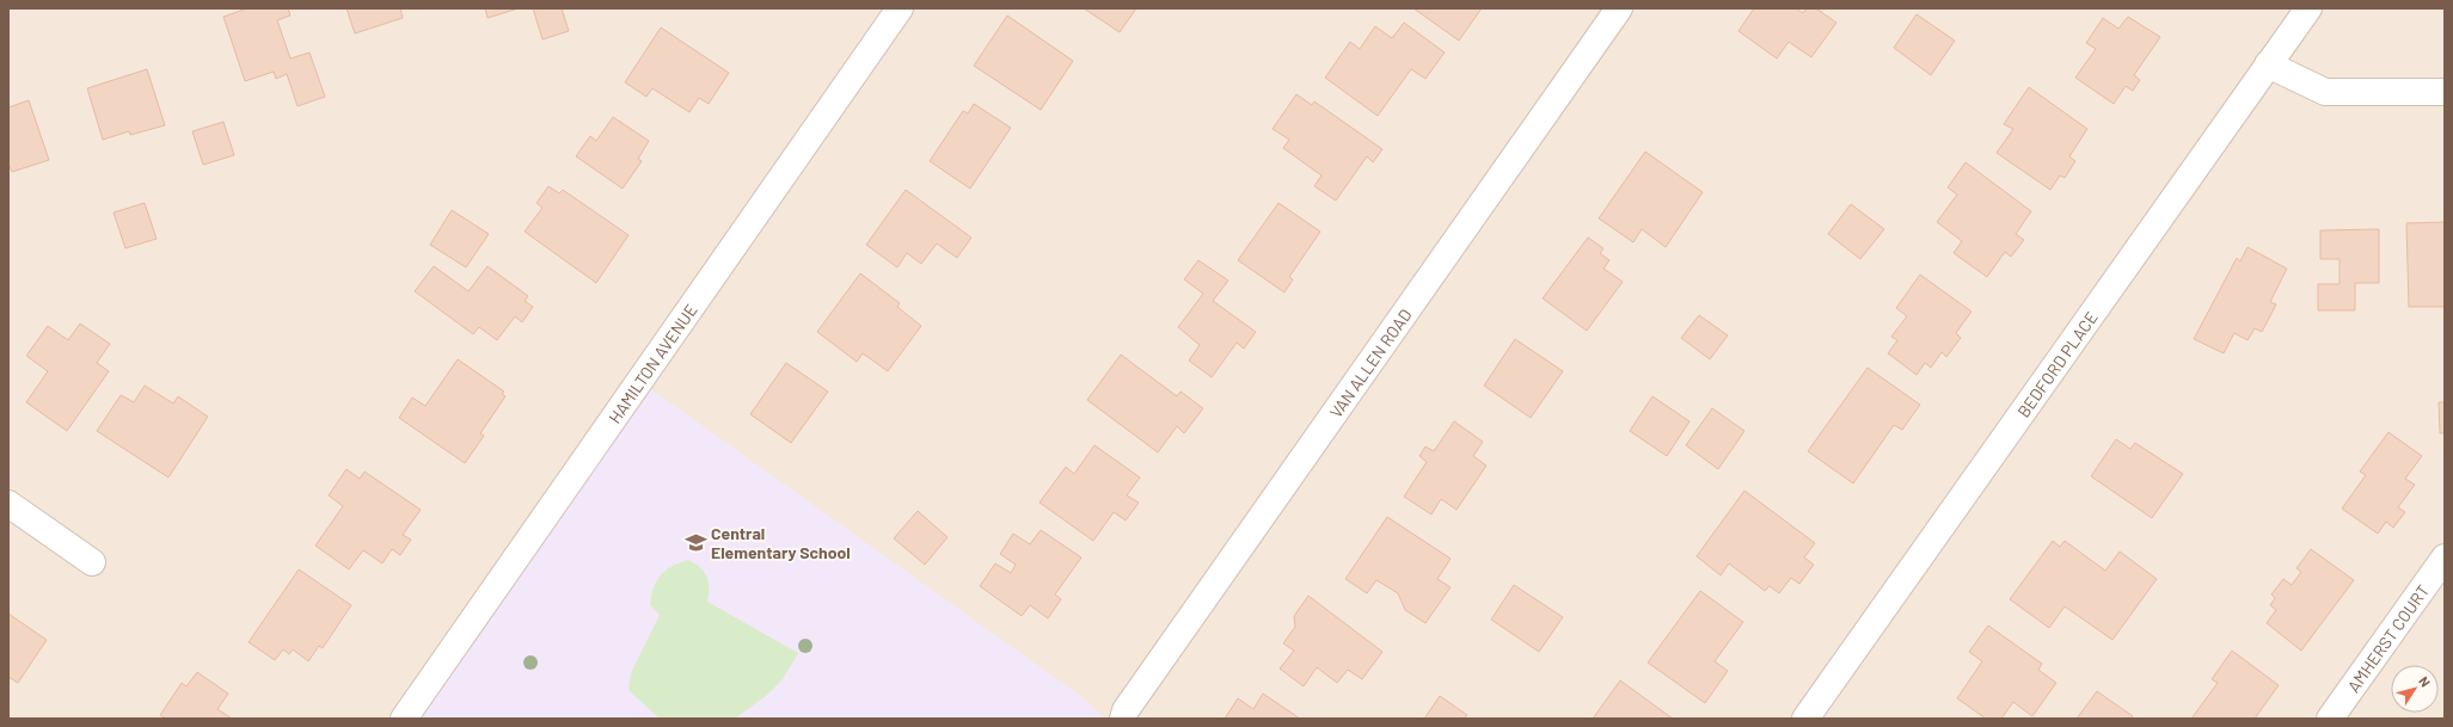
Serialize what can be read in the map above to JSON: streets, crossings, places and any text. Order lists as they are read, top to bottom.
{
  "streets": {
    "street": [
      "HAMILTON AVENUE",
      "VAN ALLEN ROAD",
      "BEDFORD PLACE",
      "AMHERST COURT"
    ]
  },
  "places": {
    "school or university": ["Central Elementary School"]
  },
  "north": "top right"
}
